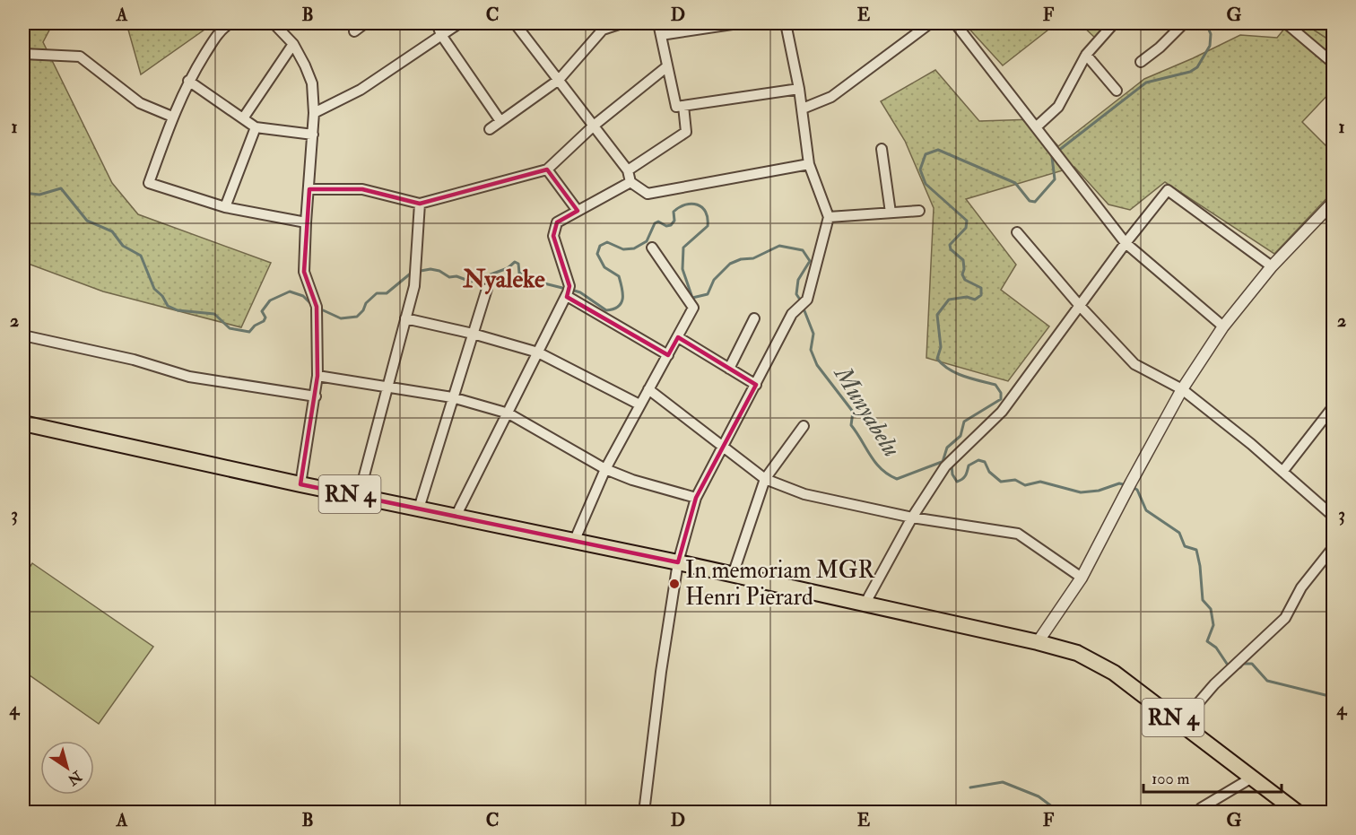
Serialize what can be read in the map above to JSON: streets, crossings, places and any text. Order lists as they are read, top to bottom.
{
  "streets": {
    "highway": ["RN 4"]
  },
  "districts": ["Nyaleke"],
  "water": ["Munyabelu"],
  "places": ["In memoriam MGR Henri Pierard"],
  "scale_bar": "100 m",
  "north": "bottom right",
  "grid": {
    "columns": [
      "A",
      "B",
      "C",
      "D",
      "E",
      "F",
      "G"
    ],
    "rows": [
      "1",
      "2",
      "3",
      "4"
    ]
  }
}
